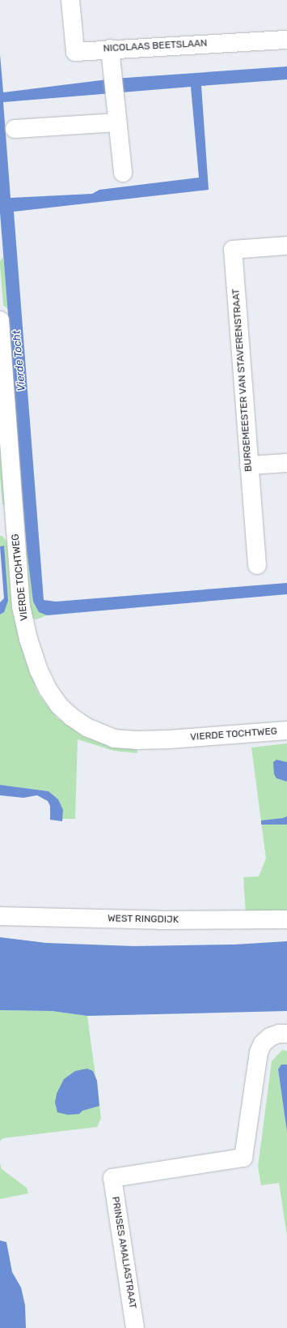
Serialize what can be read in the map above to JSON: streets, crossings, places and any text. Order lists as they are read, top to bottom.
{
  "streets": {
    "street": [
      "NICOLAAS BEETSLAAN",
      "BURGEMEESTER VAN STAVERENSTRAAT",
      "VIERDE TOCHTWEG",
      "WEST RINGDIJK",
      "PRINSES AMALIASTRAAT"
    ]
  },
  "water": ["Vierde Tocht"]
}
